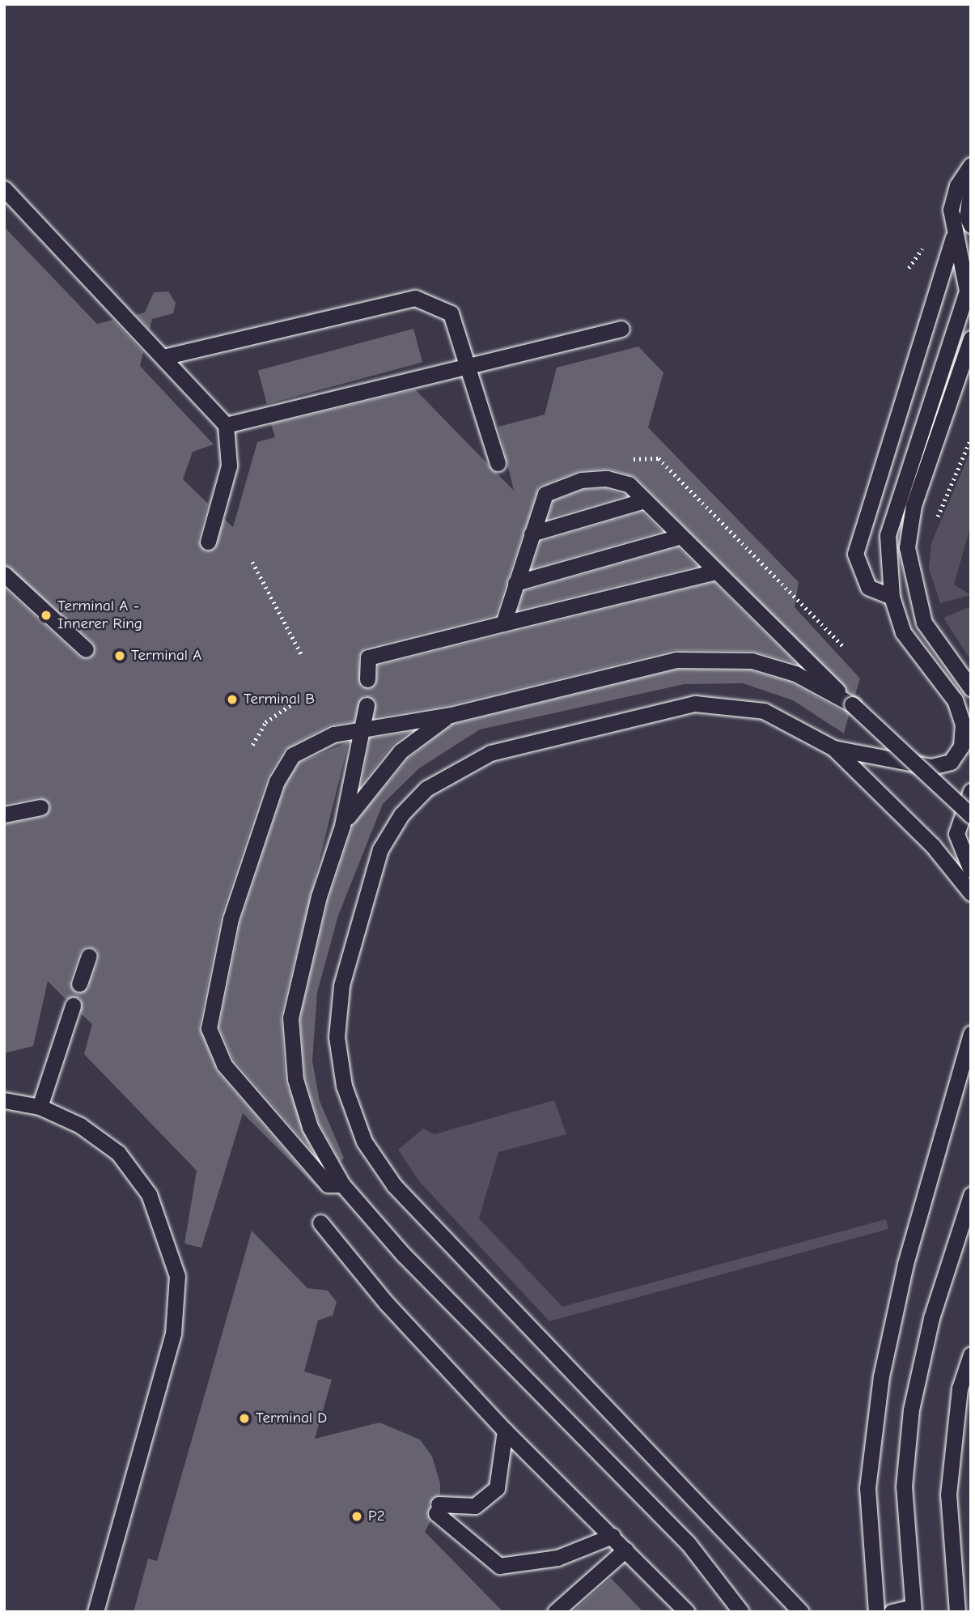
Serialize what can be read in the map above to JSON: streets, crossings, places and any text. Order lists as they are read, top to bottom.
{
  "places": [
    "Terminal A - Innerer Ring",
    "Terminal A",
    "Terminal B",
    "Terminal D",
    "P2"
  ]
}
